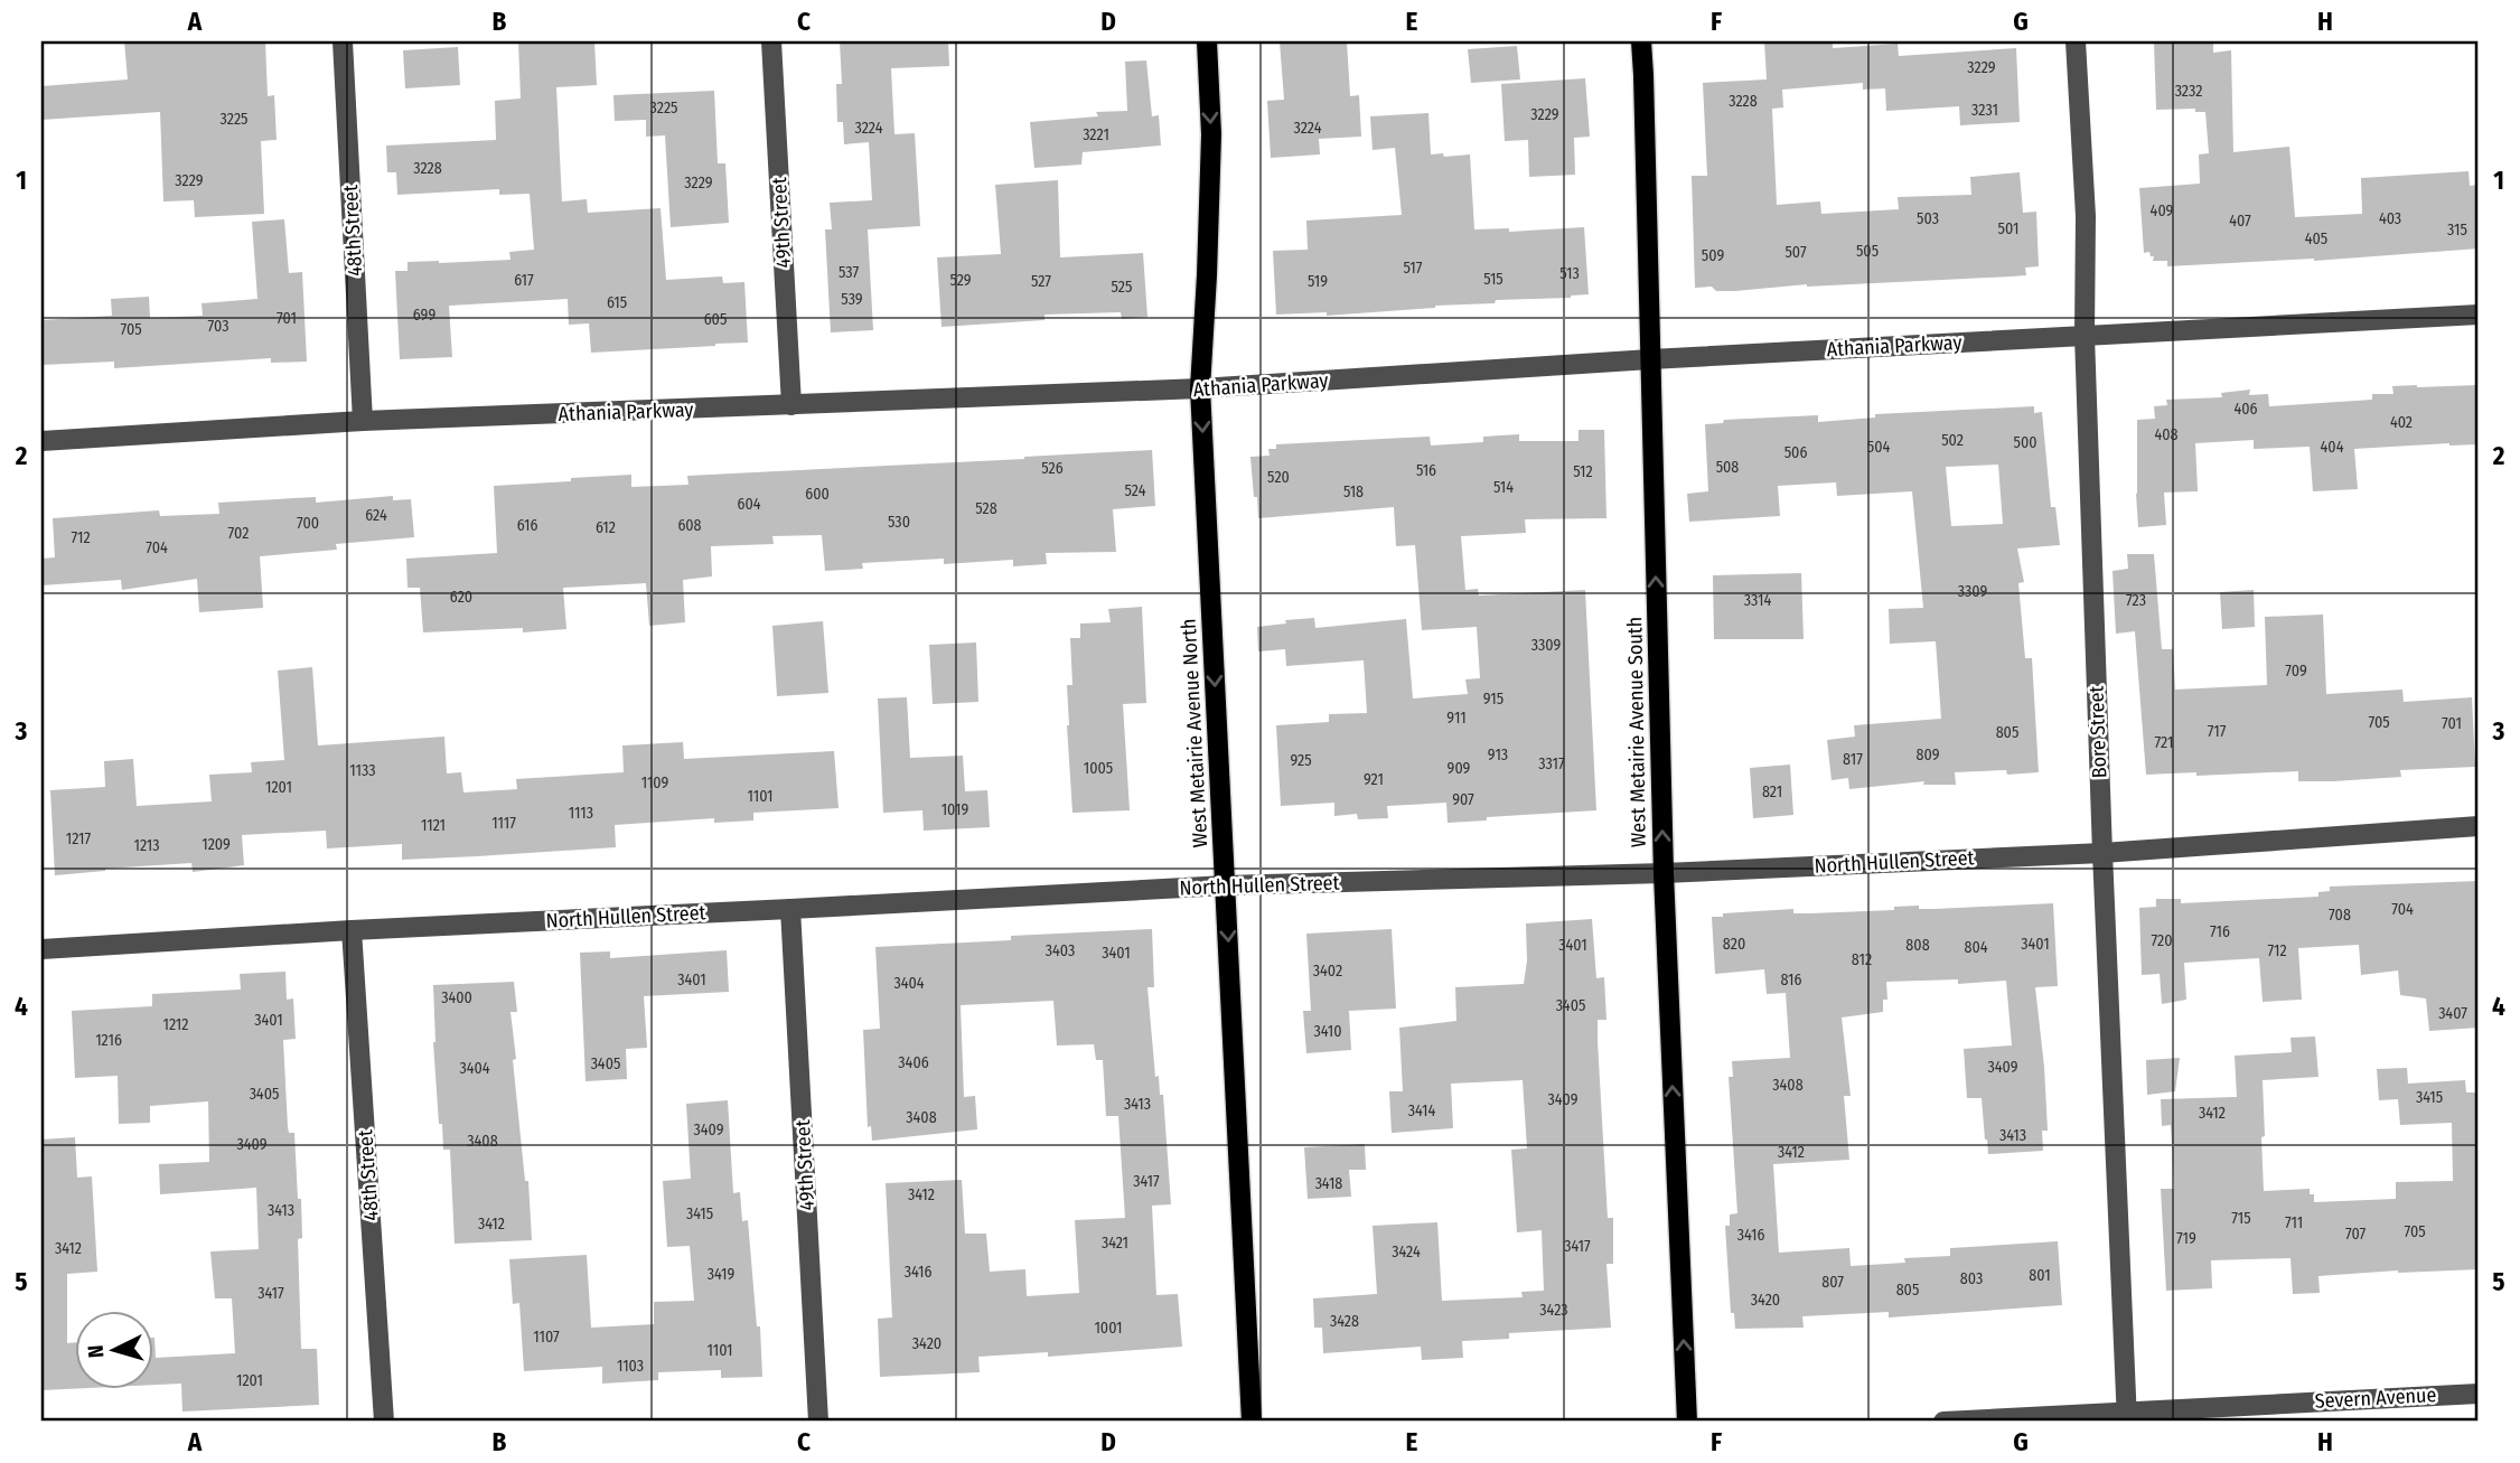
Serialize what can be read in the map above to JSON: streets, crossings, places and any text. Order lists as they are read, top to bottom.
{
  "streets": {
    "main road": ["West Metairie Avenue South", "West Metairie Avenue North"],
    "street": [
      "49th Street",
      "48th Street",
      "Athania Parkway",
      "Bore Street",
      "North Hullen Street",
      "Severn Avenue"
    ]
  },
  "crossings": [
    ["49th Street", "Athania Parkway"],
    ["49th Street", "North Hullen Street"],
    ["48th Street", "Athania Parkway"],
    ["48th Street", "North Hullen Street"],
    ["Athania Parkway", "West Metairie Avenue South"],
    ["Athania Parkway", "Bore Street"],
    ["Athania Parkway", "West Metairie Avenue North"],
    ["West Metairie Avenue South", "North Hullen Street"],
    ["Bore Street", "North Hullen Street"],
    ["Bore Street", "Severn Avenue"],
    ["West Metairie Avenue North", "North Hullen Street"]
  ],
  "one_way": ["West Metairie Avenue South", "West Metairie Avenue North"],
  "house_numbers": [
    "3229",
    "3232",
    "3228",
    "3225",
    "3231",
    "3229",
    "3225",
    "3224",
    "3224",
    "3221",
    "3228",
    "3229",
    "3229",
    "409",
    "503",
    "403",
    "407",
    "501",
    "315",
    "405",
    "505",
    "507",
    "509",
    "517",
    "537",
    "513",
    "515",
    "617",
    "529",
    "527",
    "519",
    "525",
    "539",
    "615",
    "699",
    "701",
    "605",
    "703",
    "705",
    "406",
    "402",
    "408",
    "502",
    "500",
    "504",
    "404",
    "506",
    "508",
    "526",
    "516",
    "512",
    "520",
    "514",
    "524",
    "518",
    "600",
    "604",
    "528",
    "624",
    "530",
    "700",
    "616",
    "608",
    "612",
    "702",
    "712",
    "704",
    "3309",
    "620",
    "3314",
    "723",
    "3309",
    "709",
    "915",
    "911",
    "705",
    "701",
    "717",
    "805",
    "721",
    "913",
    "809",
    "817",
    "925",
    "3317",
    "1005",
    "909",
    "1133",
    "921",
    "1109",
    "1201",
    "821",
    "1101",
    "907",
    "1019",
    "1113",
    "1117",
    "1121",
    "1217",
    "1209",
    "1213",
    "704",
    "708",
    "716",
    "720",
    "820",
    "3401",
    "3401",
    "808",
    "804",
    "3403",
    "712",
    "3401",
    "812",
    "3402",
    "3401",
    "816",
    "3404",
    "3400",
    "3405",
    "3407",
    "3401",
    "1212",
    "3410",
    "1216",
    "3406",
    "3405",
    "3409",
    "3404",
    "3408",
    "3405",
    "3415",
    "3409",
    "3413",
    "3414",
    "3412",
    "3408",
    "3409",
    "3413",
    "3408",
    "3409",
    "3412",
    "3417",
    "3418",
    "3412",
    "3413",
    "3415",
    "715",
    "711",
    "3412",
    "705",
    "707",
    "3416",
    "719",
    "3421",
    "3417",
    "3412",
    "3424",
    "3416",
    "3419",
    "801",
    "803",
    "807",
    "805",
    "3417",
    "3420",
    "3423",
    "3428",
    "1001",
    "1107",
    "3420",
    "1101",
    "1103",
    "1201"
  ],
  "north": "left",
  "grid": {
    "columns": [
      "A",
      "B",
      "C",
      "D",
      "E",
      "F",
      "G",
      "H"
    ],
    "rows": [
      "1",
      "2",
      "3",
      "4",
      "5"
    ]
  }
}
